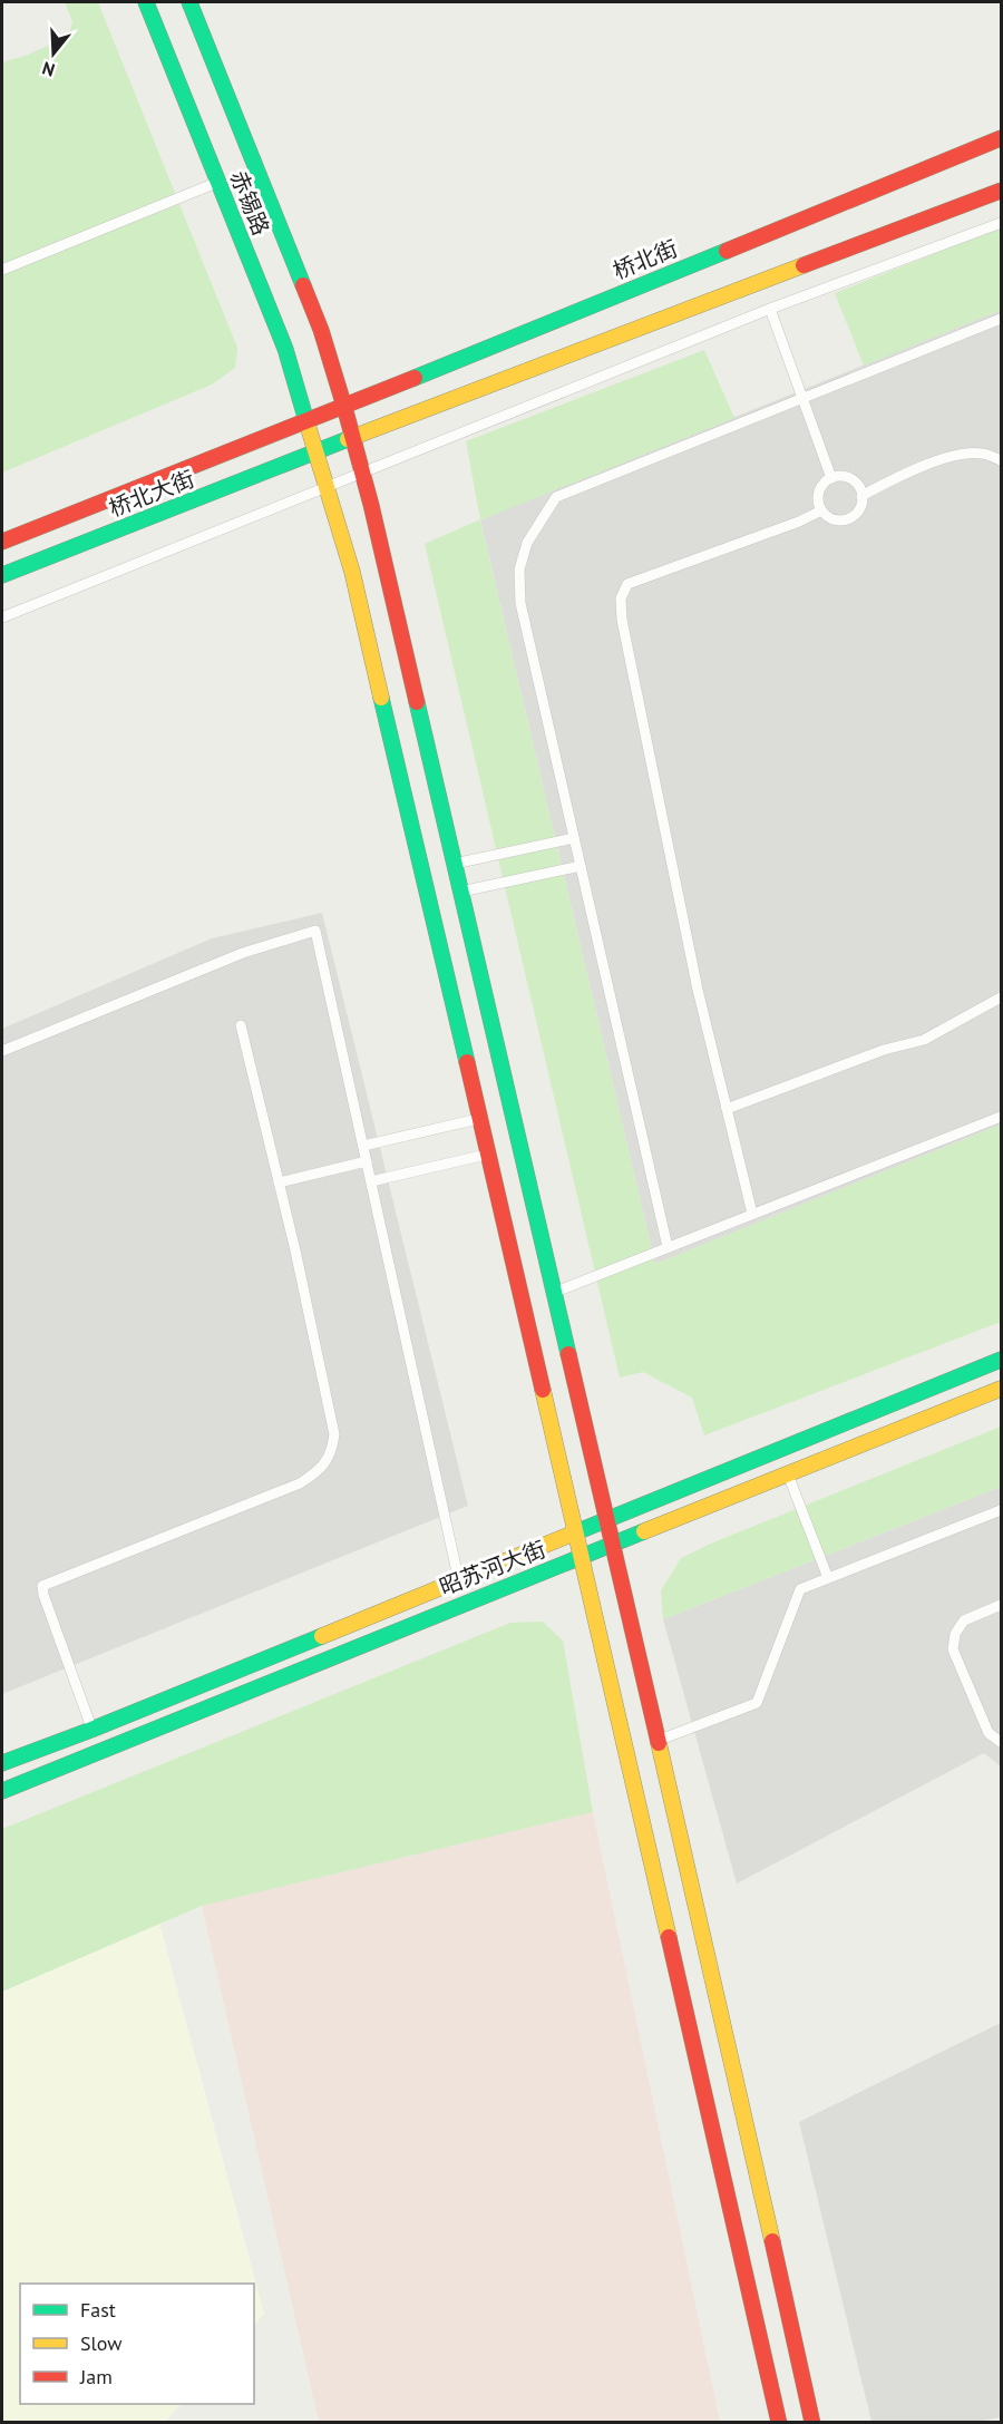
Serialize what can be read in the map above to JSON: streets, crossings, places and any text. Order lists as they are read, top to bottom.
{
  "streets": {
    "main road": [
      "赤锡路",
      "桥北街",
      "桥北大街",
      "昭苏河大街"
    ]
  },
  "crossings": [
    ["赤锡路", "桥北街"],
    ["赤锡路", "桥北大街"],
    ["赤锡路", "昭苏河大街"],
    ["桥北街", "桥北大街"]
  ],
  "legend": ["Fast", "Slow", "Jam"],
  "north": "bottom"
}
